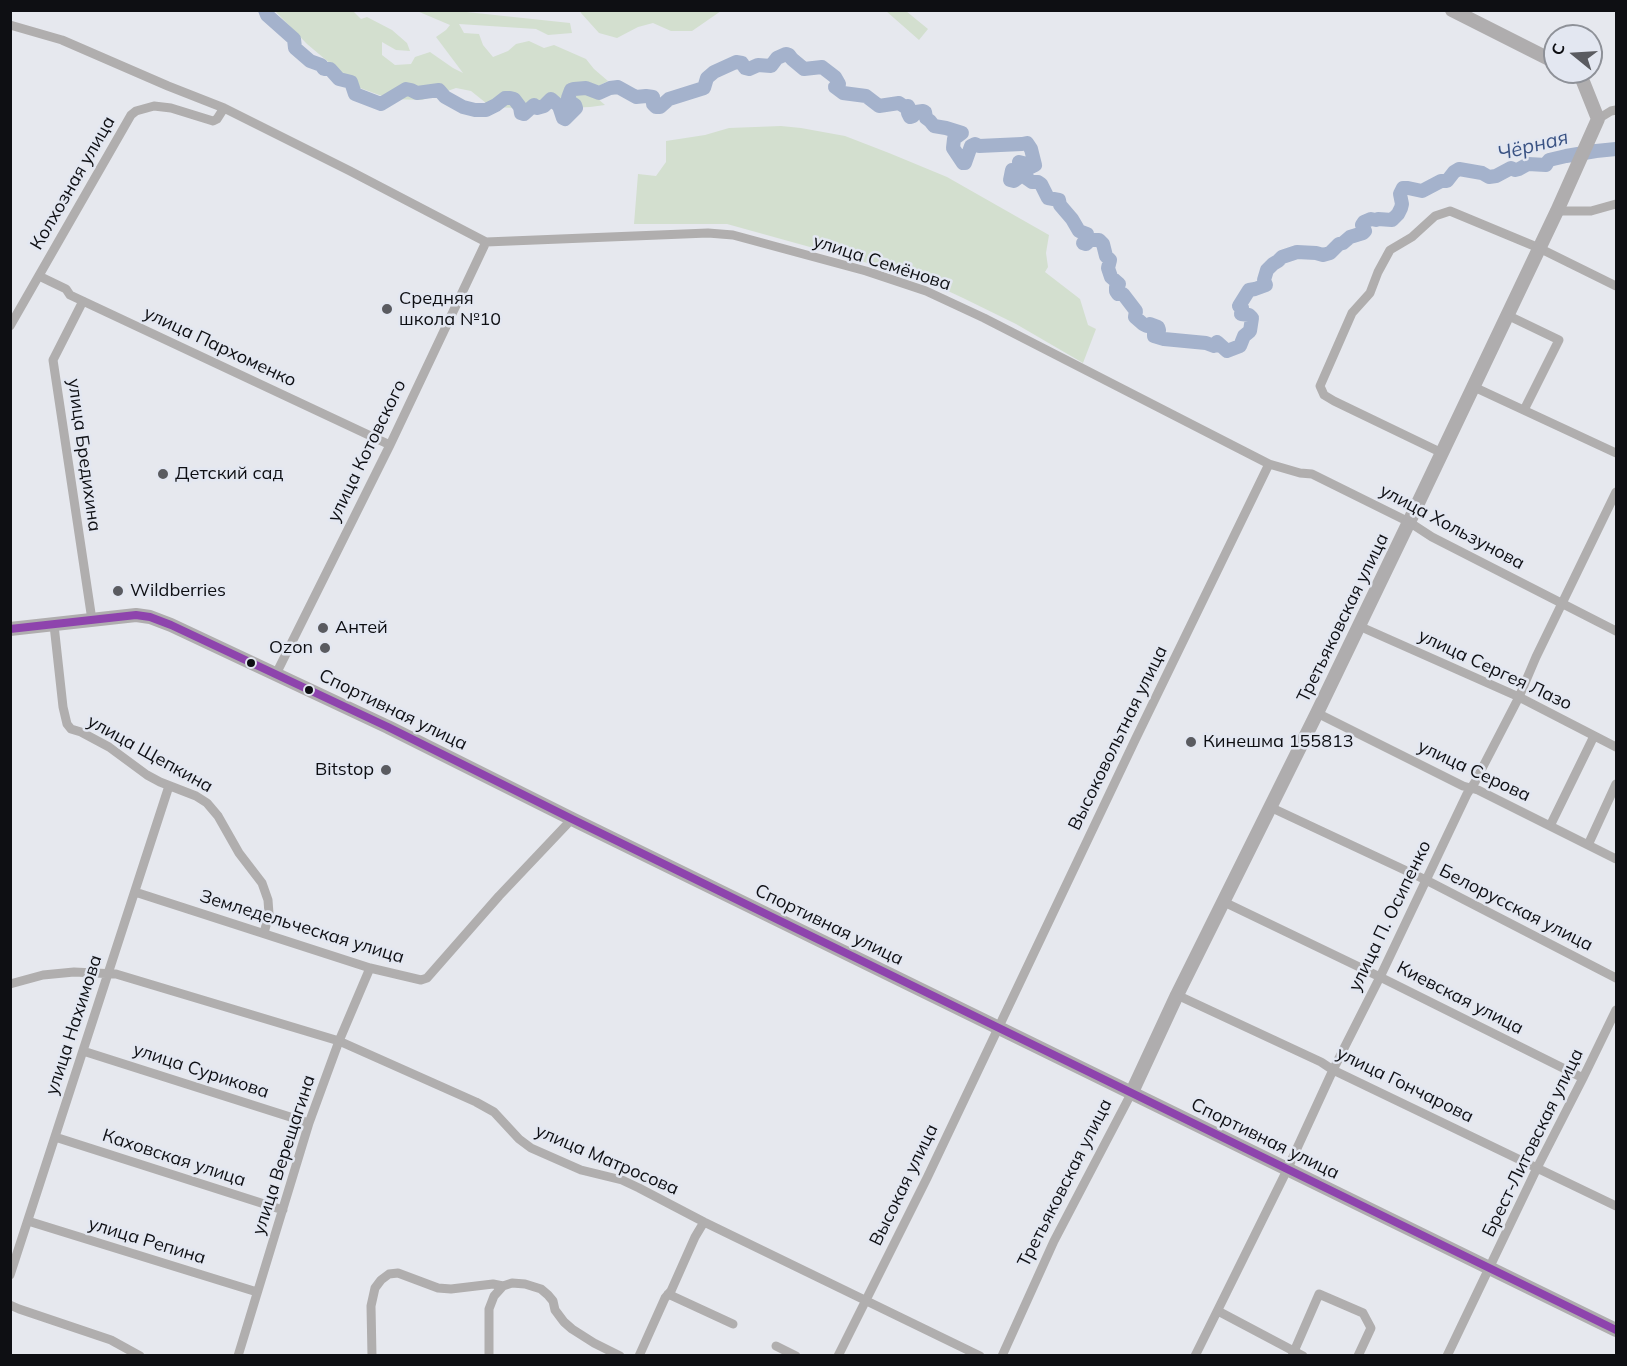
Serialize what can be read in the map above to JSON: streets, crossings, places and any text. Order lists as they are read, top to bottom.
{
  "streets": {
    "street": [
      "Колхозная улица",
      "улица Семёнова",
      "улица Пархоменко",
      "улица Котовского",
      "улица Бредихина",
      "улица Хользунова",
      "Третьяковская улица",
      "улица Сергея Лазо",
      "Спортивная улица",
      "Высоковольтная улица",
      "улица Щепкина",
      "улица Серова",
      "Белорусская улица",
      "улица П. Осипенко",
      "Земледельческая улица",
      "Киевская улица",
      "улица Нахимова",
      "улица Сурикова",
      "улица Гончарова",
      "Брест-Литовская улица",
      "улица Верещагина",
      "Каховская улица",
      "улица Матросова",
      "Высокая улица",
      "улица Репина"
    ]
  },
  "crossings": [
    ["Колхозная улица", "улица Пархоменко"],
    ["улица Семёнова", "улица Котовского"],
    ["улица Семёнова", "улица Хользунова"],
    ["улица Семёнова", "Высоковольтная улица"],
    ["улица Пархоменко", "улица Котовского"],
    ["улица Пархоменко", "улица Бредихина"],
    ["улица Котовского", "Спортивная улица"],
    ["улица Бредихина", "Спортивная улица"],
    ["улица Хользунова", "Третьяковская улица"],
    ["улица Хользунова", "Высоковольтная улица"],
    ["улица Хользунова", "улица П. Осипенко"],
    ["Третьяковская улица", "улица Сергея Лазо"],
    ["Третьяковская улица", "Спортивная улица"],
    ["Третьяковская улица", "улица Серова"],
    ["Третьяковская улица", "Белорусская улица"],
    ["Третьяковская улица", "Киевская улица"],
    ["Третьяковская улица", "улица Гончарова"],
    ["улица Сергея Лазо", "улица П. Осипенко"],
    ["Спортивная улица", "Высоковольтная улица"],
    ["Спортивная улица", "улица Щепкина"],
    ["Спортивная улица", "улица П. Осипенко"],
    ["Спортивная улица", "Земледельческая улица"],
    ["Спортивная улица", "Брест-Литовская улица"],
    ["Спортивная улица", "Высокая улица"],
    ["Высоковольтная улица", "Высокая улица"],
    ["улица Щепкина", "Земледельческая улица"],
    ["улица Щепкина", "улица Нахимова"],
    ["улица Серова", "улица П. Осипенко"],
    ["Белорусская улица", "улица П. Осипенко"],
    ["улица П. Осипенко", "Киевская улица"],
    ["улица П. Осипенко", "улица Гончарова"],
    ["Земледельческая улица", "улица Нахимова"],
    ["Земледельческая улица", "улица Верещагина"],
    ["Киевская улица", "Брест-Литовская улица"],
    ["улица Нахимова", "улица Сурикова"],
    ["улица Нахимова", "Каховская улица"],
    ["улица Нахимова", "улица Матросова"],
    ["улица Нахимова", "улица Репина"],
    ["улица Сурикова", "улица Верещагина"],
    ["улица Гончарова", "Брест-Литовская улица"],
    ["улица Верещагина", "Каховская улица"],
    ["улица Верещагина", "улица Матросова"],
    ["улица Верещагина", "улица Репина"],
    ["улица Матросова", "Высокая улица"]
  ],
  "water": ["Чёрная"],
  "places": [
    "Средняя школа №10",
    "Детский сад",
    "Wildberries",
    "Антей",
    "Ozon",
    "Кинешма 155813",
    "Bitstop"
  ],
  "north": "left"
}
